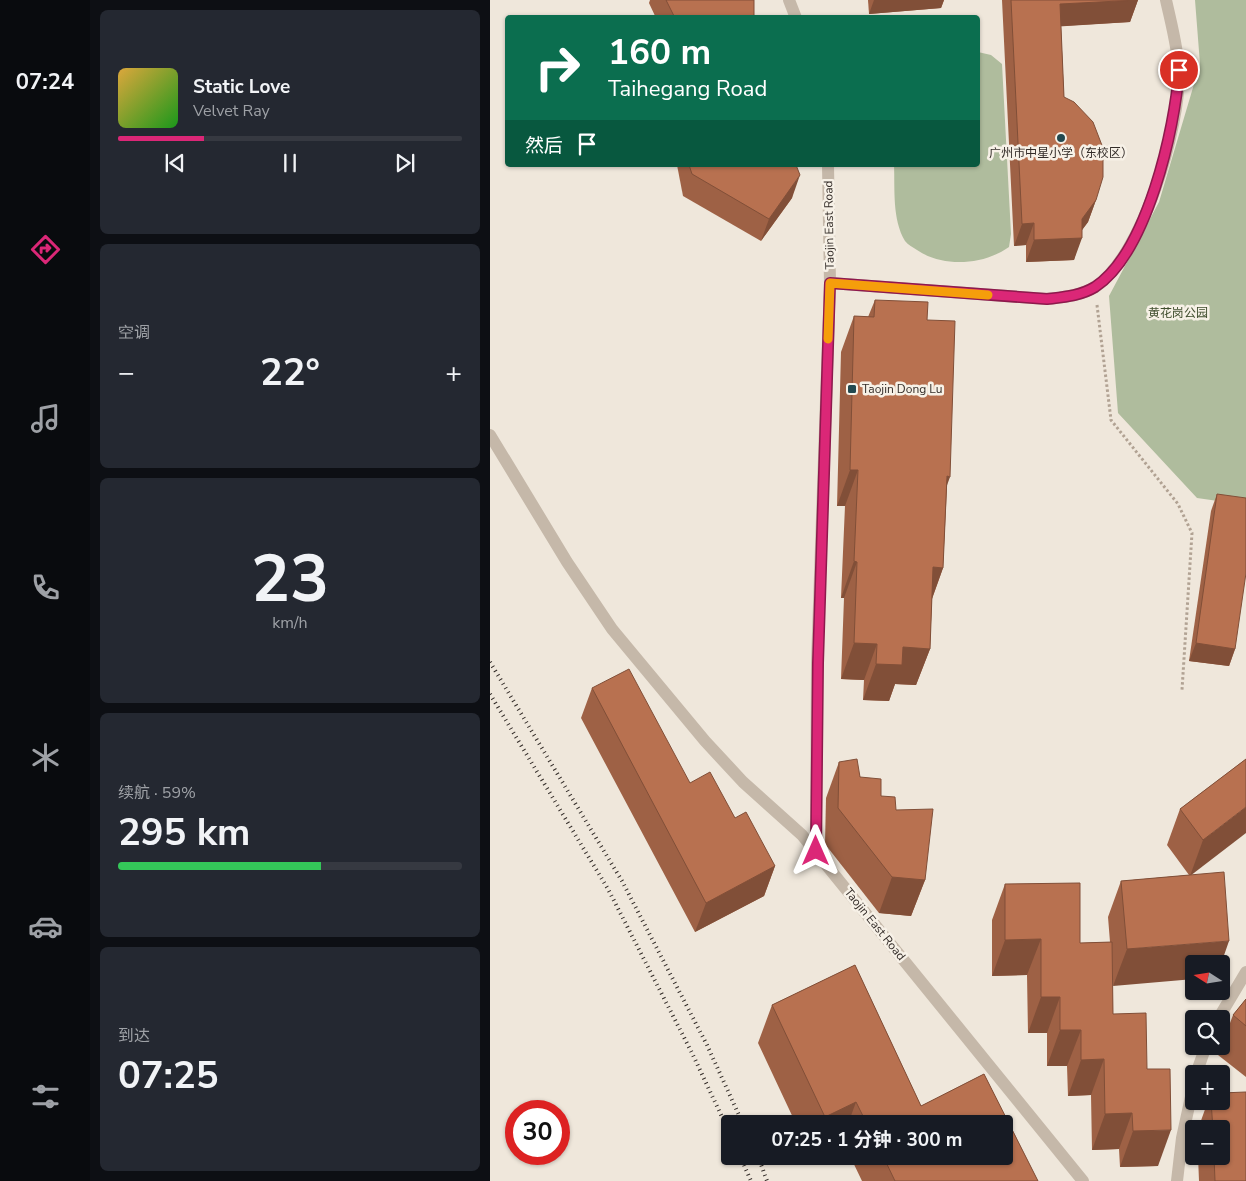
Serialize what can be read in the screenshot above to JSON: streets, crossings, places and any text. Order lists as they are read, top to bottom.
{
  "streets": {
    "street": ["Taojin East Road"]
  },
  "parks": ["黄花岗公园"],
  "places": {
    "other": ["广州市中星小学（东校区）"],
    "transit": ["Taojin Dong Lu"]
  },
  "north": "left",
  "page": {
    "tabs": "07:24",
    "turn": ["160 m", "Taihegang Road"],
    "song": ["Static Love", "Velvet Ray"],
    "then": "然后",
    "tile": [
      "空调",
      ["23", "km/h"],
      ["续航 · 59%", "295 km"],
      ["到达", "07:25"]
    ],
    "heat": ["−", "22°", "+"],
    "map_buttons": ["+", "−"],
    "limit": "30",
    "trip": "07:25 · 1 分钟 · 300 m"
  }
}
